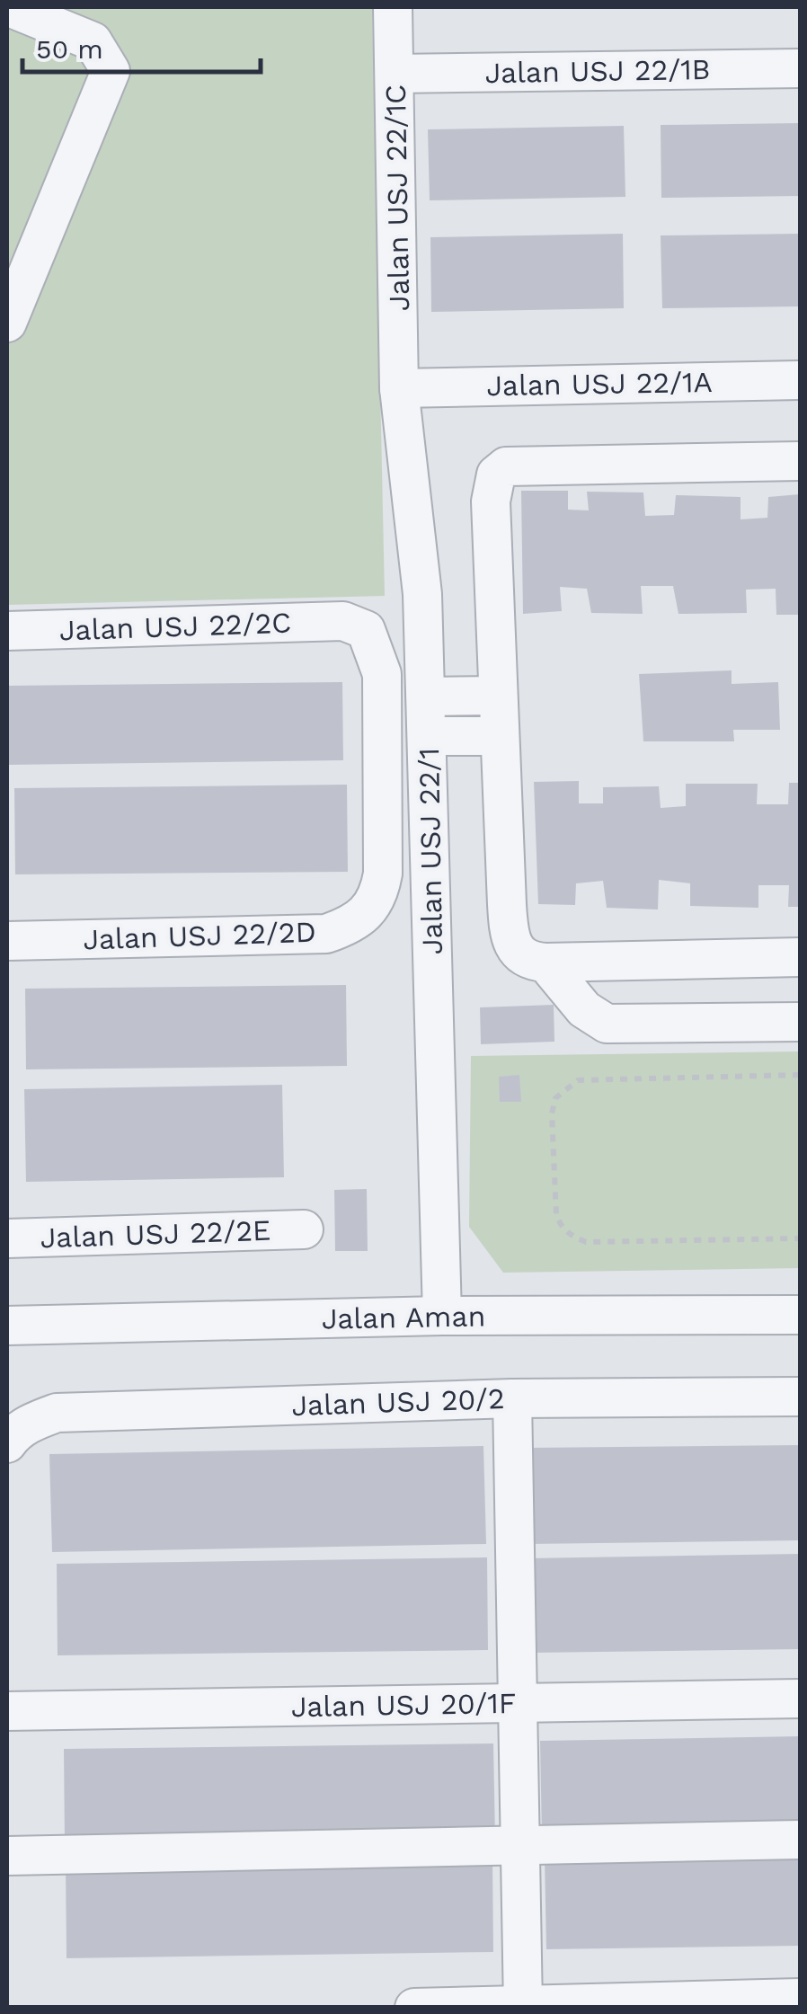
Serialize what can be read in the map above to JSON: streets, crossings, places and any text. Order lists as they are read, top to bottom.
{
  "streets": {
    "street": [
      "Jalan USJ 22/1B",
      "Jalan USJ 22/1C",
      "Jalan USJ 22/1A",
      "Jalan USJ 22/2C",
      "Jalan USJ 22/1",
      "Jalan USJ 22/2D",
      "Jalan USJ 22/2E",
      "Jalan Aman",
      "Jalan USJ 20/2",
      "Jalan USJ 20/1F"
    ]
  },
  "crossings": [
    ["Jalan USJ 22/1B", "Jalan USJ 22/1C"],
    ["Jalan USJ 22/1C", "Jalan USJ 22/1A"],
    ["Jalan USJ 22/1C", "Jalan USJ 22/1"],
    ["Jalan USJ 22/1A", "Jalan USJ 22/1"],
    ["Jalan USJ 22/2C", "Jalan USJ 22/2D"],
    ["Jalan USJ 22/1", "Jalan Aman"]
  ],
  "scale_bar": "50 m"
}
